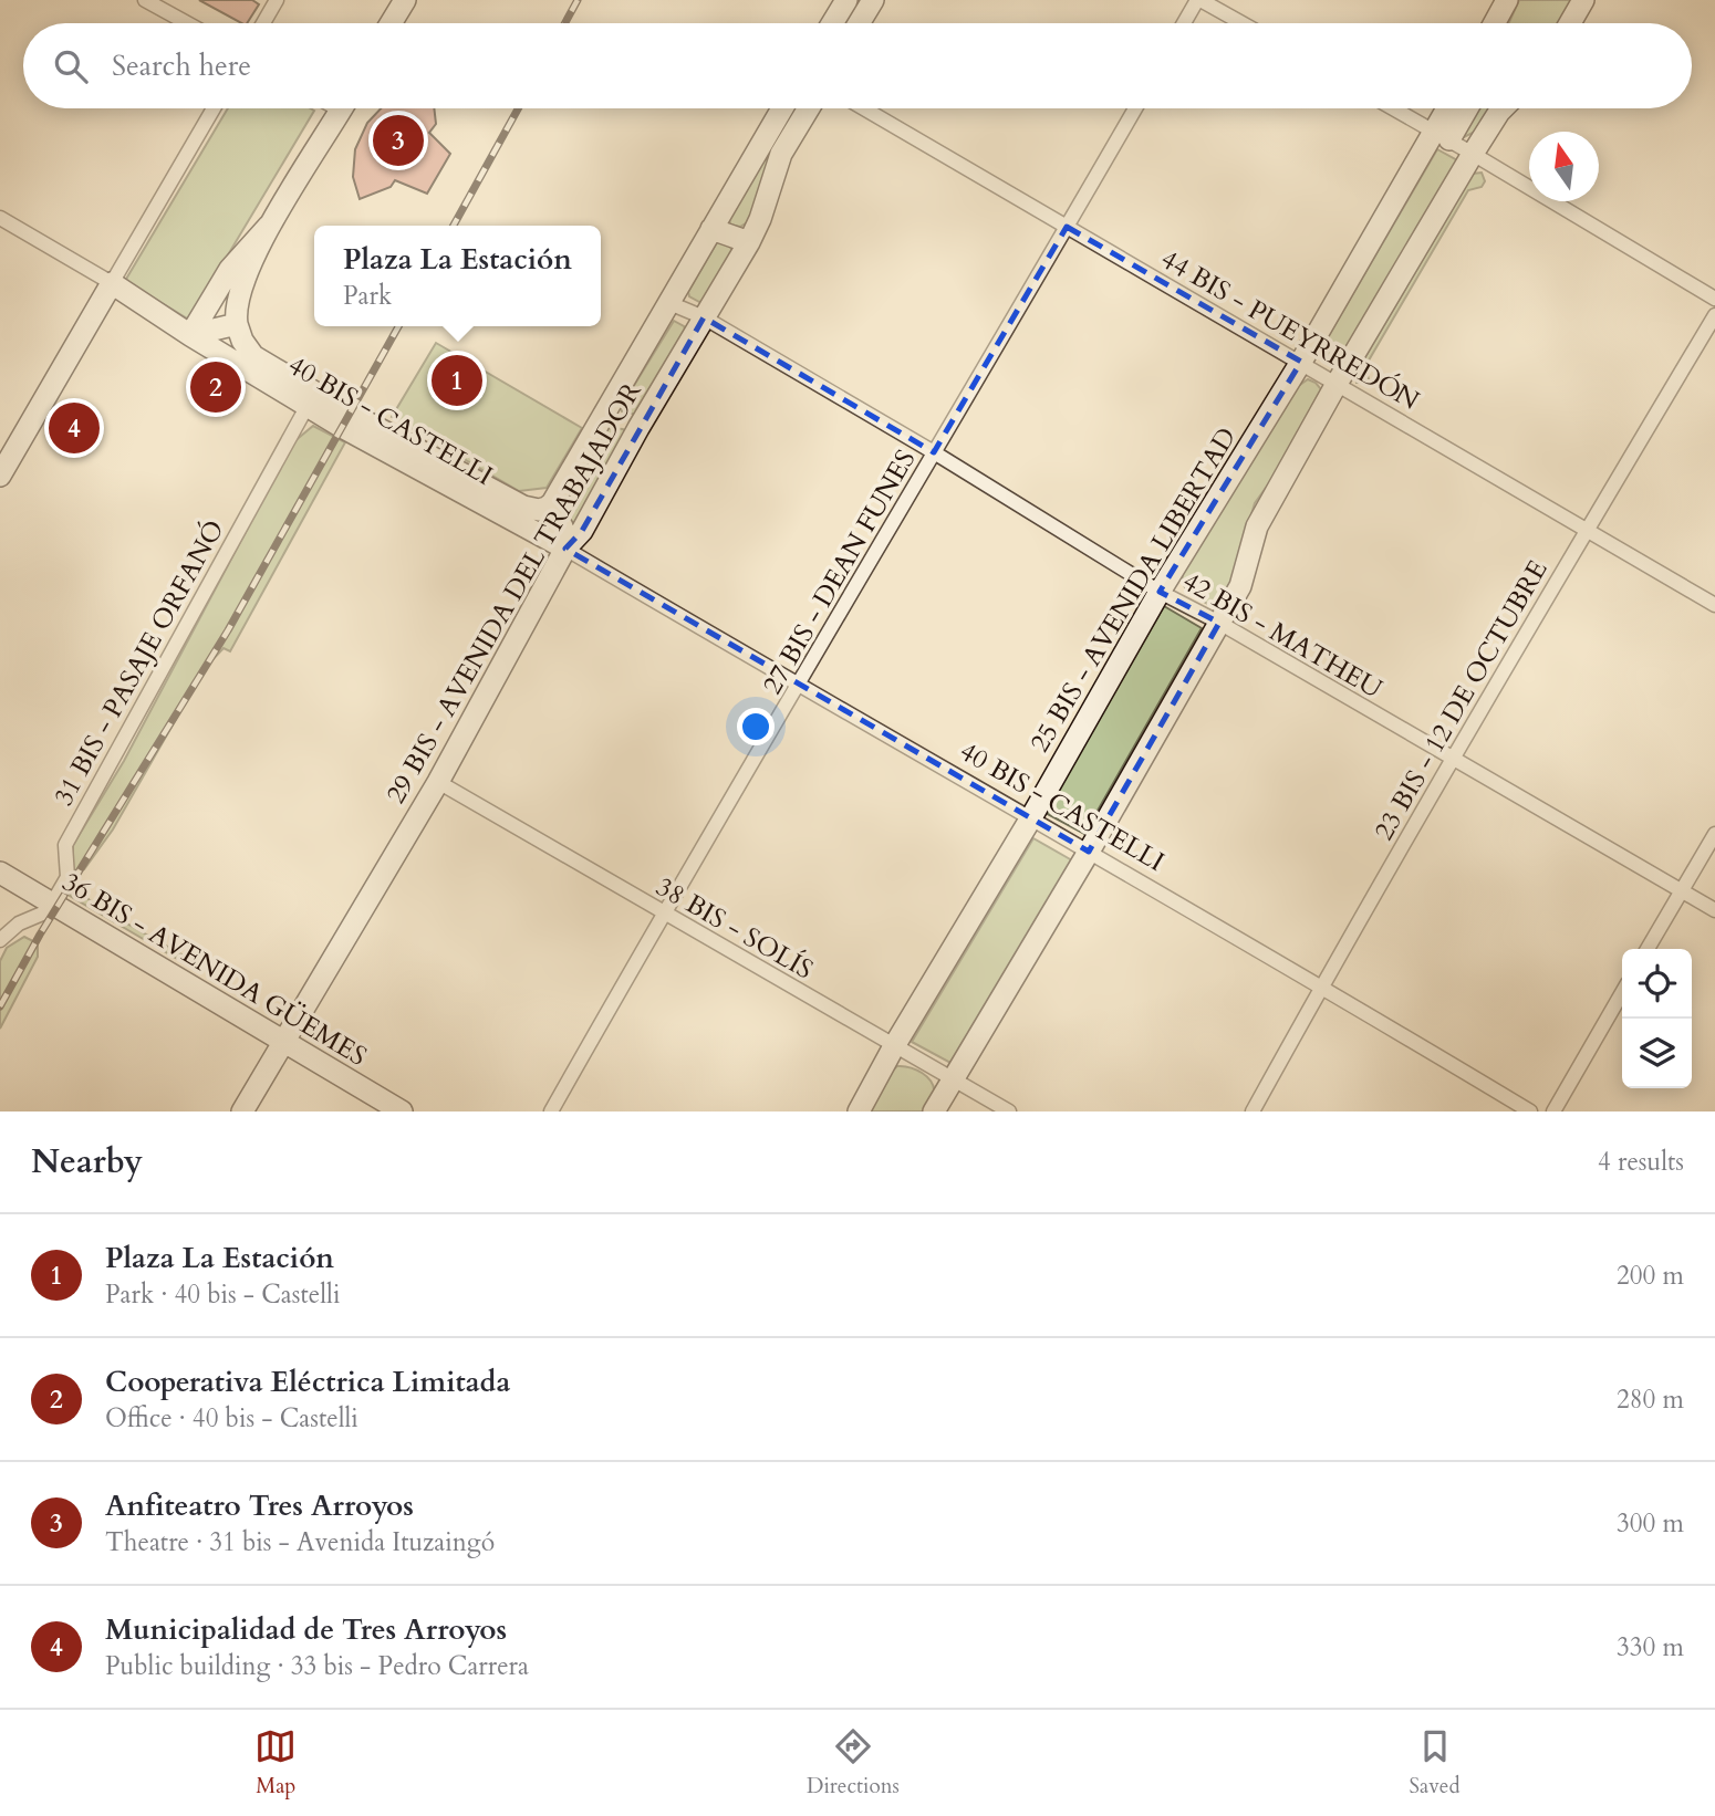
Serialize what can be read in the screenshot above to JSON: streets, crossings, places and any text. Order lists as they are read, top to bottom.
{
  "streets": {
    "street": [
      "44 BIS - PUEYRREDÓN",
      "40 BIS - CASTELLI",
      "27 BIS - DEAN FUNES",
      "25 BIS - AVENIDA LIBERTAD",
      "29 BIS - AVENIDA DEL TRABAJADOR",
      "42 BIS - MATHEU",
      "31 BIS - PASAJE ORFANÓ",
      "23 BIS - 12 DE OCTUBRE",
      "38 BIS - SOLÍS",
      "36 BIS - AVENIDA GÜEMES"
    ]
  },
  "crossings": [
    ["44 BIS - PUEYRREDÓN", "27 BIS - DEAN FUNES"],
    ["44 BIS - PUEYRREDÓN", "25 BIS - AVENIDA LIBERTAD"],
    ["44 BIS - PUEYRREDÓN", "23 BIS - 12 DE OCTUBRE"],
    ["40 BIS - CASTELLI", "27 BIS - DEAN FUNES"],
    ["40 BIS - CASTELLI", "25 BIS - AVENIDA LIBERTAD"],
    ["40 BIS - CASTELLI", "29 BIS - AVENIDA DEL TRABAJADOR"],
    ["40 BIS - CASTELLI", "31 BIS - PASAJE ORFANÓ"],
    ["40 BIS - CASTELLI", "23 BIS - 12 DE OCTUBRE"],
    ["27 BIS - DEAN FUNES", "42 BIS - MATHEU"],
    ["27 BIS - DEAN FUNES", "38 BIS - SOLÍS"],
    ["25 BIS - AVENIDA LIBERTAD", "42 BIS - MATHEU"],
    ["25 BIS - AVENIDA LIBERTAD", "38 BIS - SOLÍS"],
    ["29 BIS - AVENIDA DEL TRABAJADOR", "42 BIS - MATHEU"],
    ["29 BIS - AVENIDA DEL TRABAJADOR", "38 BIS - SOLÍS"],
    ["29 BIS - AVENIDA DEL TRABAJADOR", "36 BIS - AVENIDA GÜEMES"],
    ["42 BIS - MATHEU", "23 BIS - 12 DE OCTUBRE"],
    ["31 BIS - PASAJE ORFANÓ", "36 BIS - AVENIDA GÜEMES"]
  ],
  "north": "top",
  "page": {
    "search": "Search here",
    "pins": [
      "3",
      "1",
      "2",
      "4"
    ],
    "popup": ["Plaza La Estación", "Park"],
    "heading": ["Nearby", "4 results"],
    "list": [
      {
        "mark": "1",
        "name": "Plaza La Estación",
        "note": "Park · 40 bis - Castelli",
        "value": "200 m"
      },
      {
        "mark": "2",
        "name": "Cooperativa Eléctrica Limitada",
        "note": "Office · 40 bis - Castelli",
        "value": "280 m"
      },
      {
        "mark": "3",
        "name": "Anfiteatro Tres Arroyos",
        "note": "Theatre · 31 bis - Avenida Ituzaingó",
        "value": "300 m"
      },
      {
        "mark": "4",
        "name": "Municipalidad de Tres Arroyos",
        "note": "Public building · 33 bis - Pedro Carrera",
        "value": "330 m"
      }
    ],
    "nav": ["Map", "Directions", "Saved"]
  }
}
